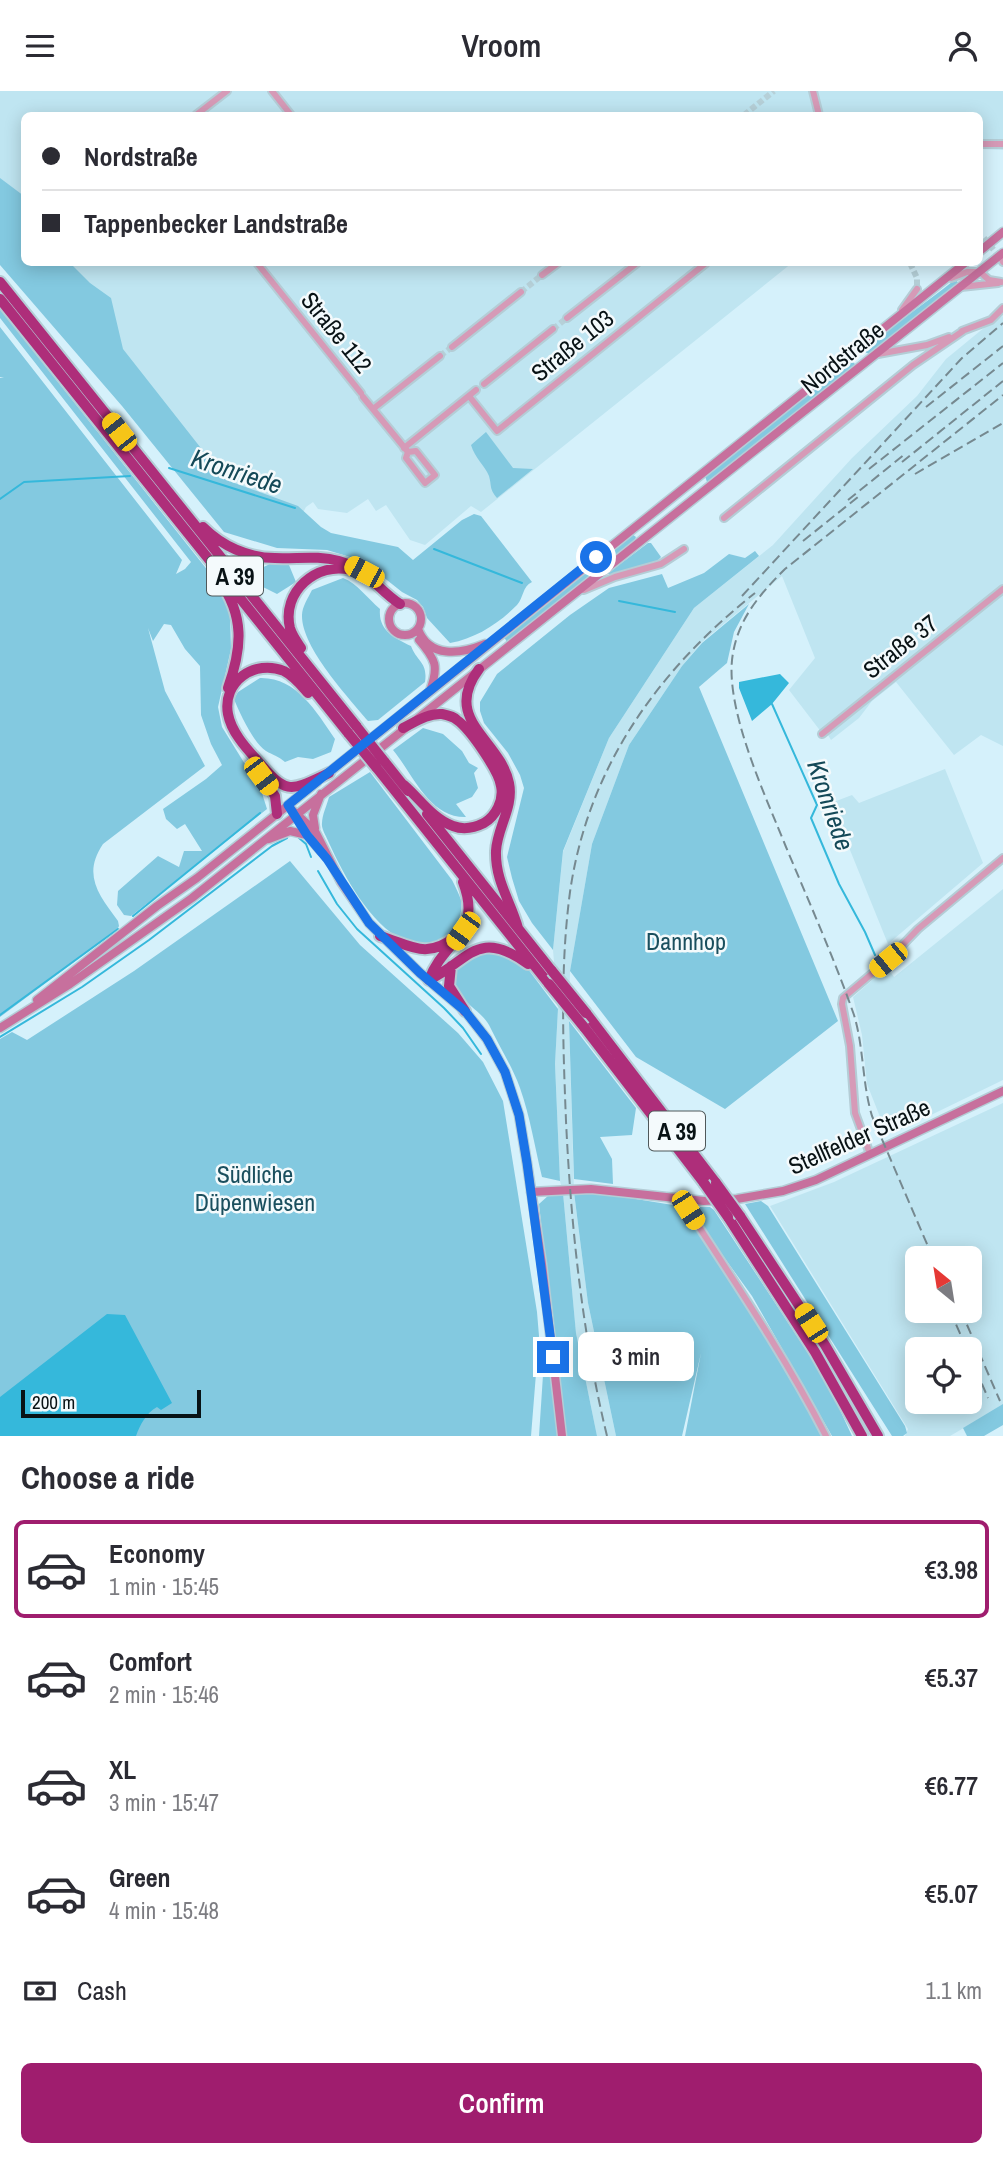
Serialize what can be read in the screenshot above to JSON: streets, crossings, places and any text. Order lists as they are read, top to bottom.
{
  "streets": {
    "highway": ["A 39"],
    "street": [
      "Straße 112",
      "Straße 103",
      "Nordstraße",
      "Straße 37",
      "Stellfelder Straße"
    ]
  },
  "water": ["Kronriede"],
  "parks": ["Dannhop", "Südliche Düpenwiesen"],
  "scale_bar": "200 m",
  "north": "top left",
  "page": {
    "header": "Vroom",
    "banner": ["Nordstraße", "Tappenbecker Landstraße"],
    "bubble": "3 min",
    "scale": "200 m",
    "heading": "Choose a ride",
    "list": [
      {
        "name": "Economy",
        "note": "1 min · 15:45",
        "value": "€3.98"
      },
      {
        "name": "Comfort",
        "note": "2 min · 15:46",
        "value": "€5.37"
      },
      {
        "name": "XL",
        "note": "3 min · 15:47",
        "value": "€6.77"
      },
      {
        "name": "Green",
        "note": "4 min · 15:48",
        "value": "€5.07"
      }
    ],
    "pay": ["Cash", "1.1 km"],
    "buttons": "Confirm"
  }
}
